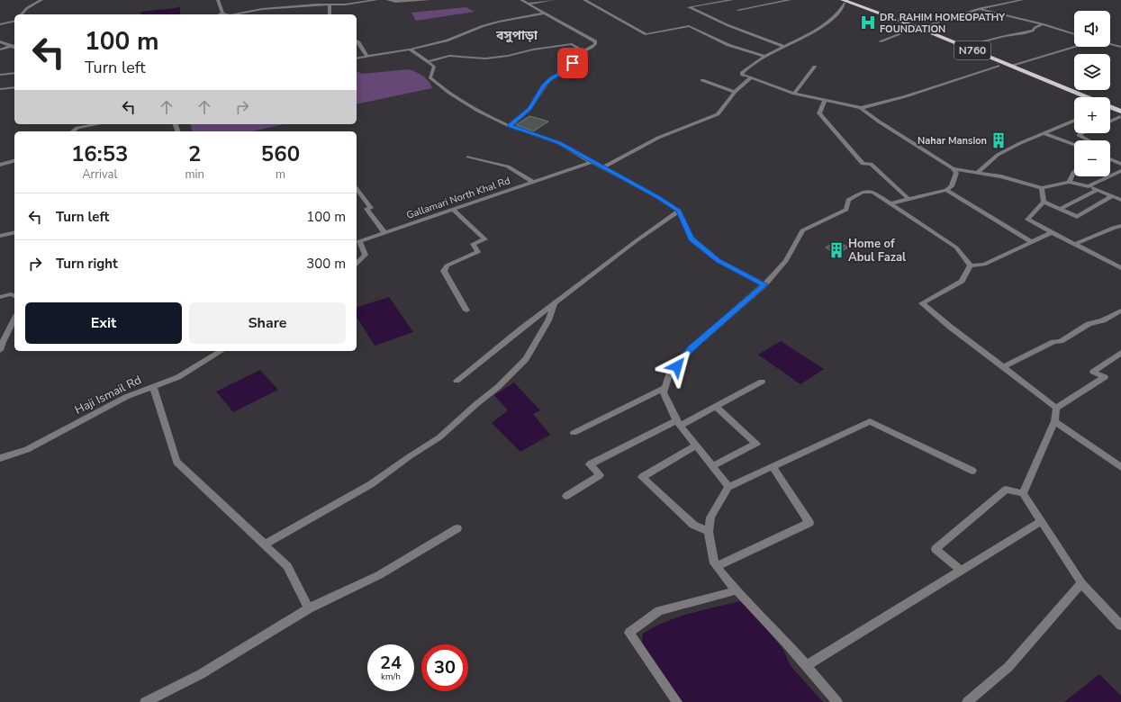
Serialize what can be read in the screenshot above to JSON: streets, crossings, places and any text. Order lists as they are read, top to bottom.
{
  "streets": {
    "highway": ["N760"],
    "street": ["Gallamari North Khal Rd", "Haji Ismail Rd"]
  },
  "districts": ["বসুপাড়া"],
  "places": {
    "hospital": ["DR. RAHIM HOMEOPATHY FOUNDATION"],
    "building": ["Nahar Mansion", "Home of Abul Fazal"]
  },
  "page": {
    "map_buttons": ["+", "−"],
    "turn": ["100 m", "Turn left"],
    "eta": [
      "16:53",
      "Arrival",
      "2",
      "min",
      "560",
      "m"
    ],
    "list": [
      {
        "name": "Turn left",
        "value": "100 m"
      },
      {
        "name": "Turn right",
        "value": "300 m"
      }
    ],
    "buttons": ["Exit", "Share"],
    "speed": "24 km/h",
    "limit": "30"
  }
}
